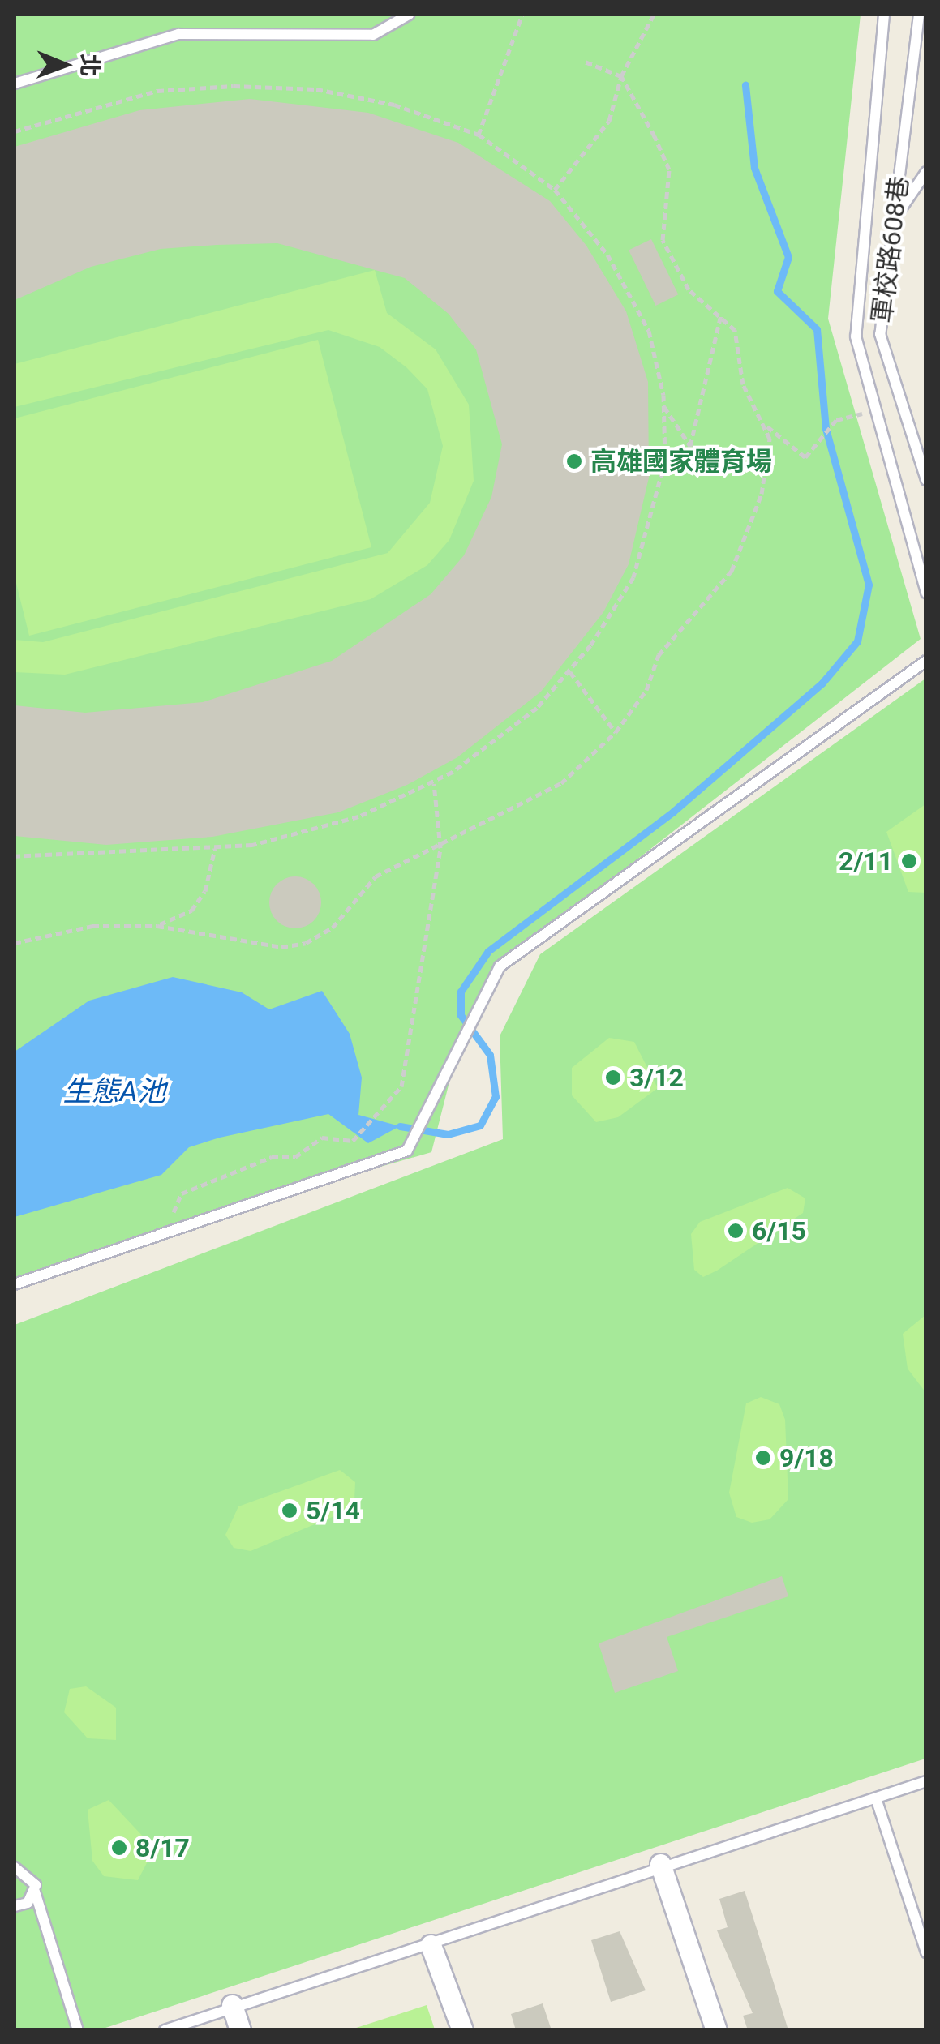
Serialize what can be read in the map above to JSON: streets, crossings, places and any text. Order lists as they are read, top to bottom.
{
  "streets": {
    "lane": ["軍校路608巷"]
  },
  "water": ["生態A池"],
  "places": [
    "高雄國家體育場",
    "2/11",
    "3/12",
    "6/15",
    "9/18",
    "5/14",
    "8/17"
  ],
  "north": "right"
}
